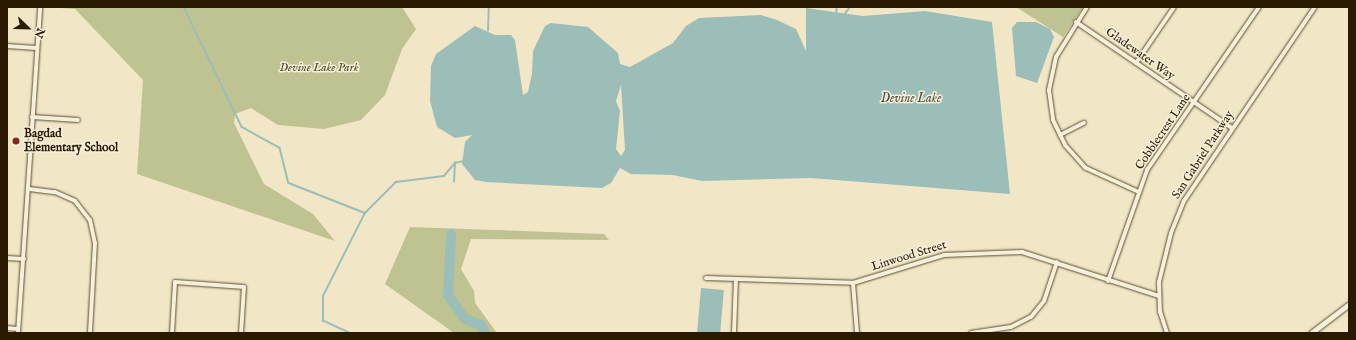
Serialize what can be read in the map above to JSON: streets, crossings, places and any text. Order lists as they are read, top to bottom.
{
  "streets": {
    "street": [
      "Gladewater Way",
      "Cobblecrest Lane",
      "San Gabriel Parkway",
      "Linwood Street"
    ]
  },
  "crossings": [
    ["Gladewater Way", "Cobblecrest Lane"],
    ["Gladewater Way", "San Gabriel Parkway"],
    ["Cobblecrest Lane", "Linwood Street"],
    ["San Gabriel Parkway", "Linwood Street"]
  ],
  "water": ["Devine Lake"],
  "parks": ["Devine Lake Park"],
  "places": ["Bagdad Elementary School"],
  "north": "bottom right"
}
